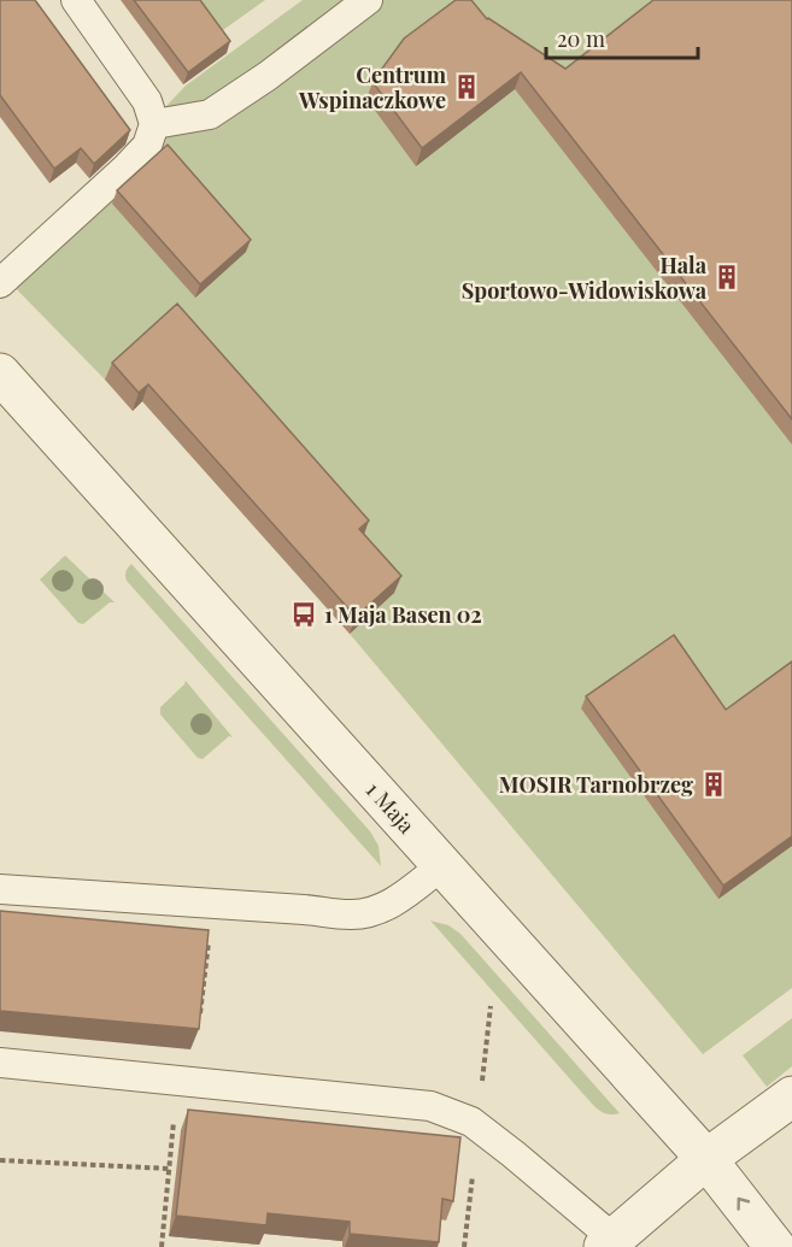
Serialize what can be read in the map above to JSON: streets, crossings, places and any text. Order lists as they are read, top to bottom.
{
  "streets": {
    "street": ["1 Maja"]
  },
  "places": {
    "building": ["Centrum Wspinaczkowe", "Hala Sportowo-Widowiskowa", "MOSIR Tarnobrzeg"],
    "bus stop": ["1 Maja Basen 02"]
  },
  "scale_bar": "20 m"
}
